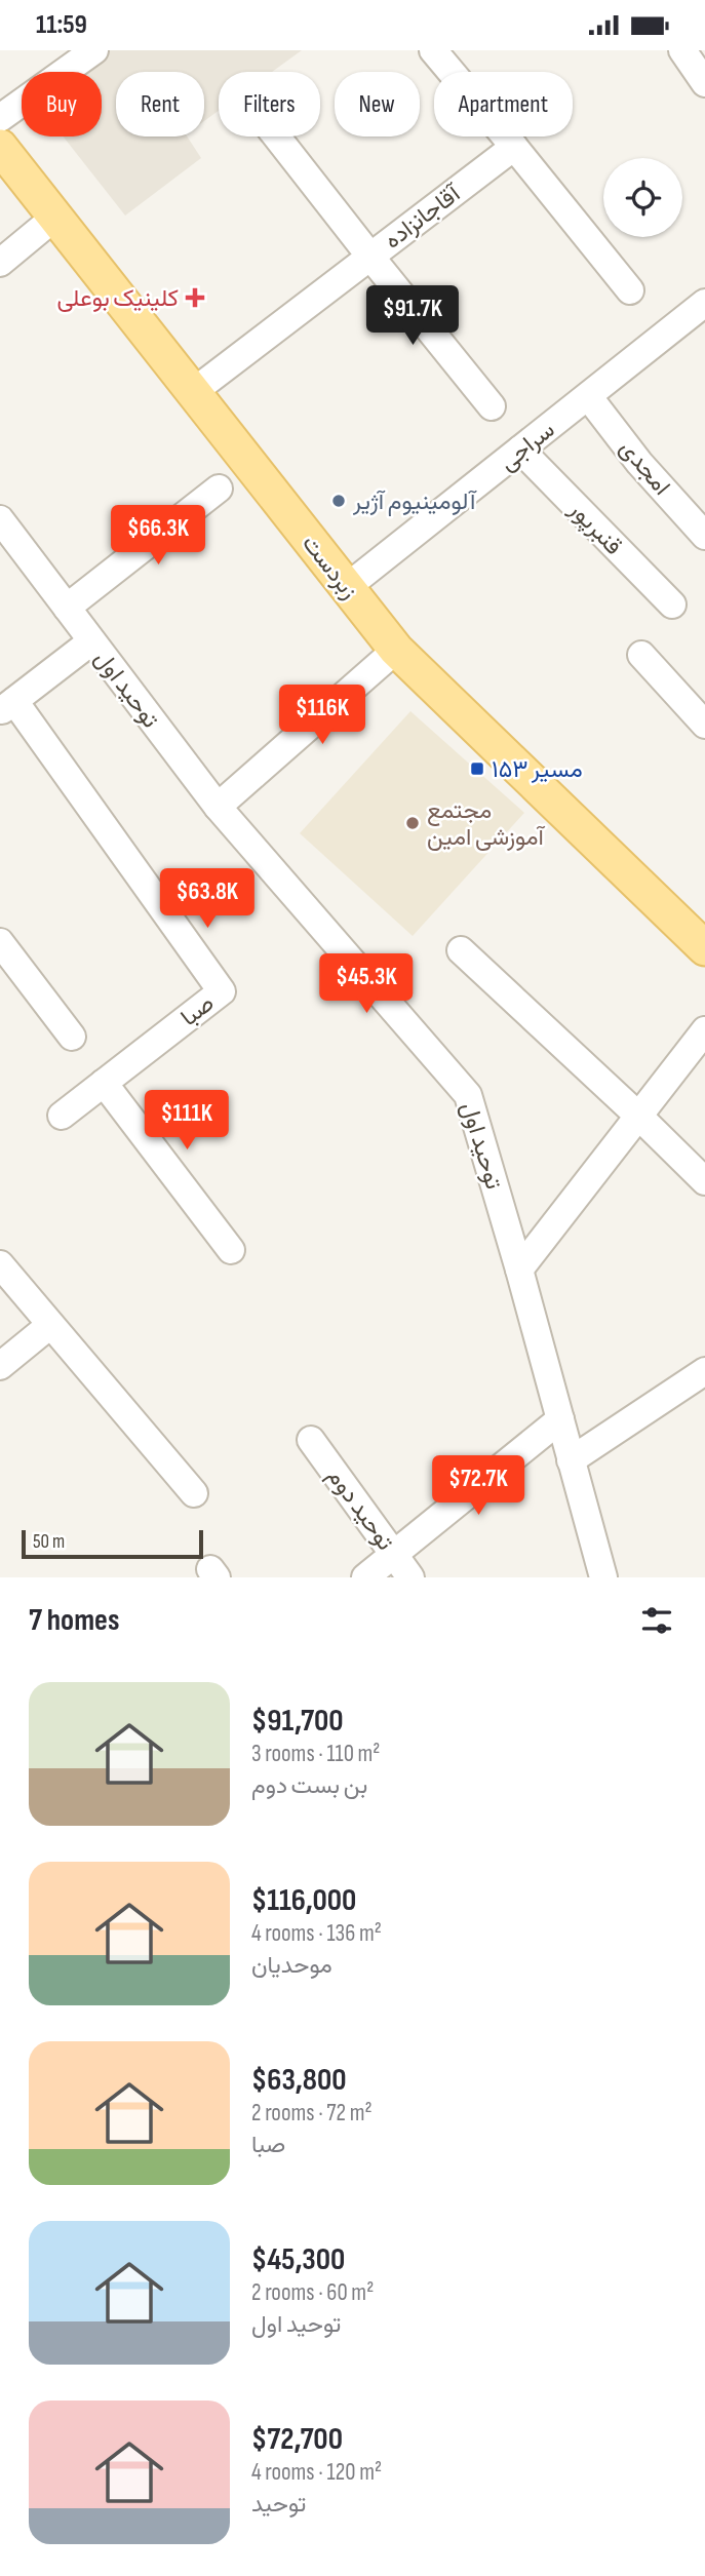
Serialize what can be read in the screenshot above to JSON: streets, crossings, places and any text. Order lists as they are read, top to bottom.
{
  "streets": {
    "main road": ["زبردست"],
    "street": [
      "آقاجانزاده",
      "سراجی",
      "امجدی",
      "قنبرپور",
      "توحید اول",
      "صبا",
      "توحید دوم"
    ]
  },
  "crossings": [
    ["آقاجانزاده", "زبردست"],
    ["سراجی", "امجدی"],
    ["سراجی", "قنبرپور"],
    ["سراجی", "زبردست"]
  ],
  "places": {
    "health": ["کلینیک بوعلی"],
    "other": ["آلومینیوم آژیر", "مجتمع آموزشی امین"],
    "transit": ["مسیر ۱۵۳"]
  },
  "scale_bar": "50 m",
  "page": {
    "status": "11:59",
    "chip": [
      "Buy",
      "Rent",
      "Filters",
      "New",
      "Apartment"
    ],
    "price": [
      "$91.7K",
      "$66.3K",
      "$116K",
      "$63.8K",
      "$45.3K",
      "$111K",
      "$72.7K"
    ],
    "scale": "50 m",
    "heading": "7 homes",
    "list": [
      {
        "name": "$91,700",
        "note": "3 rooms · 110 m² · بن بست دوم"
      },
      {
        "name": "$116,000",
        "note": "4 rooms · 136 m² · موحدیان"
      },
      {
        "name": "$63,800",
        "note": "2 rooms · 72 m² · صبا"
      },
      {
        "name": "$45,300",
        "note": "2 rooms · 60 m² · توحید اول"
      },
      {
        "name": "$72,700",
        "note": "4 rooms · 120 m² · توحید"
      }
    ]
  }
}
